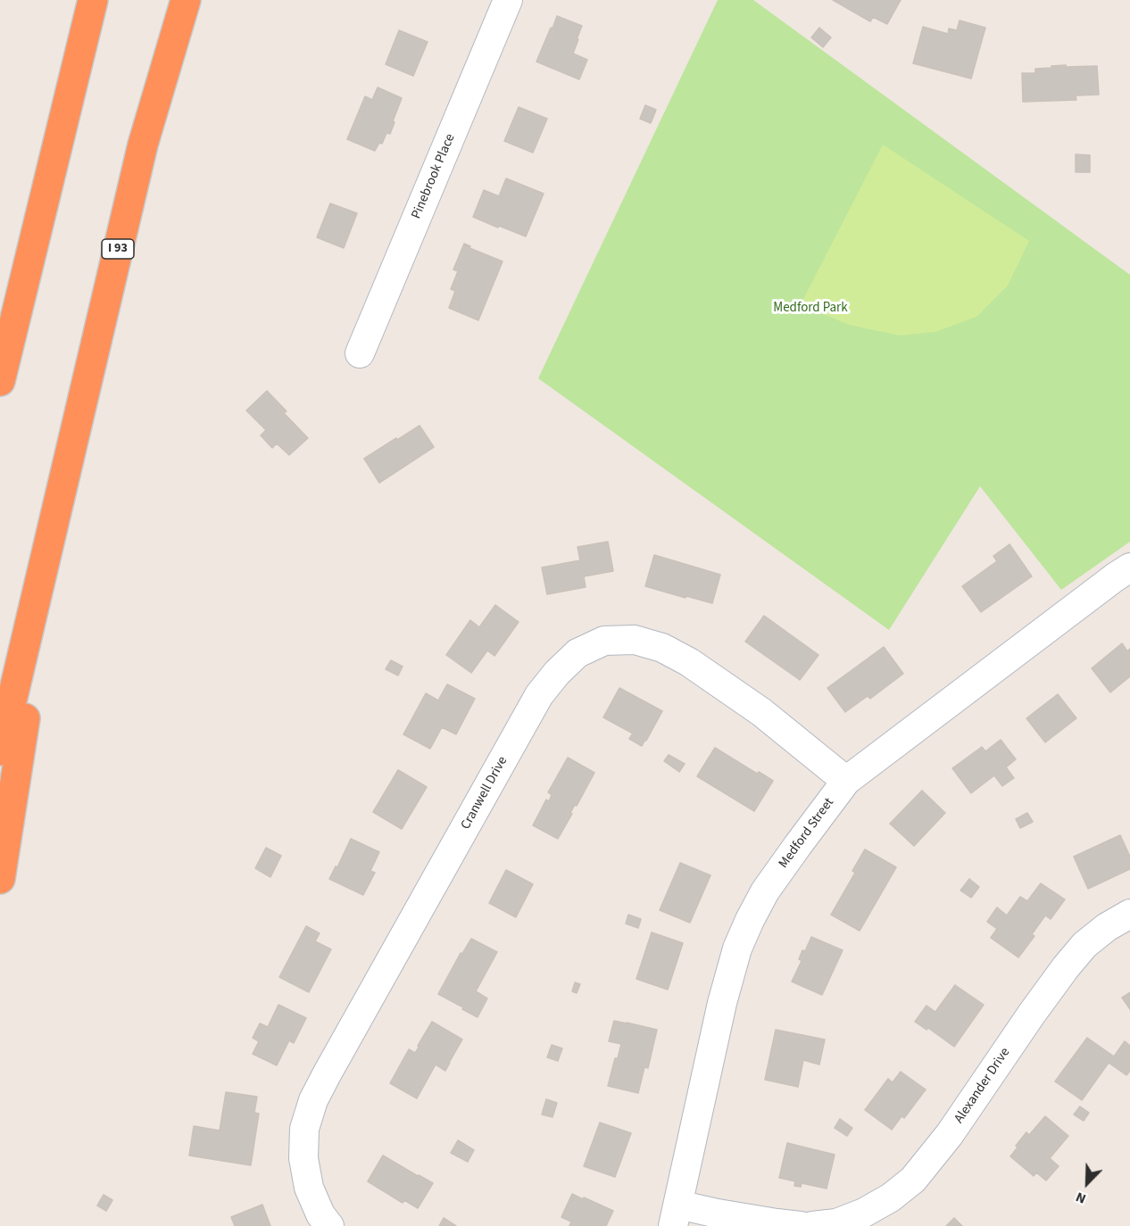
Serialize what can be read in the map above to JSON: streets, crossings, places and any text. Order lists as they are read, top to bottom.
{
  "streets": {
    "highway": ["I 93"],
    "street": [
      "Pinebrook Place",
      "Cranwell Drive",
      "Medford Street",
      "Alexander Drive"
    ]
  },
  "crossings": [
    ["Cranwell Drive", "Medford Street"]
  ],
  "parks": ["Medford Park"],
  "north": "bottom left"
}
